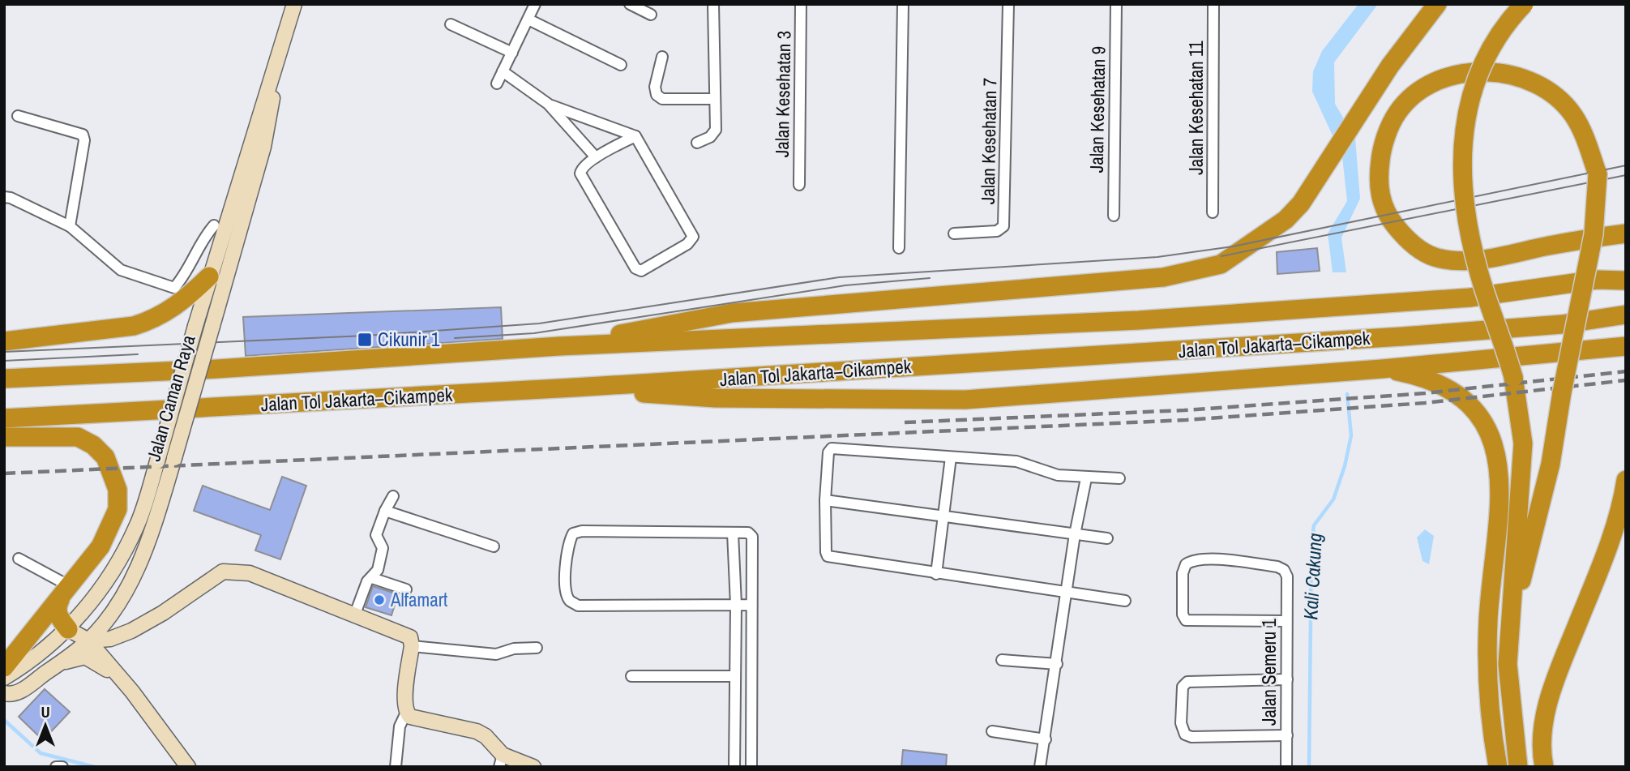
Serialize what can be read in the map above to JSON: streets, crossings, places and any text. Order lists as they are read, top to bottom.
{
  "streets": {
    "highway": ["Jalan Tol Jakarta–Cikampek"],
    "main road": ["Jalan Caman Raya"],
    "street": [
      "Jalan Kesehatan 3",
      "Jalan Kesehatan 11",
      "Jalan Kesehatan 9",
      "Jalan Kesehatan 7",
      "Jalan Semeru 1"
    ]
  },
  "water": ["Kali Cakung"],
  "places": {
    "transit": ["Cikunir 1"],
    "other": ["Alfamart"]
  },
  "north": "top"
}
